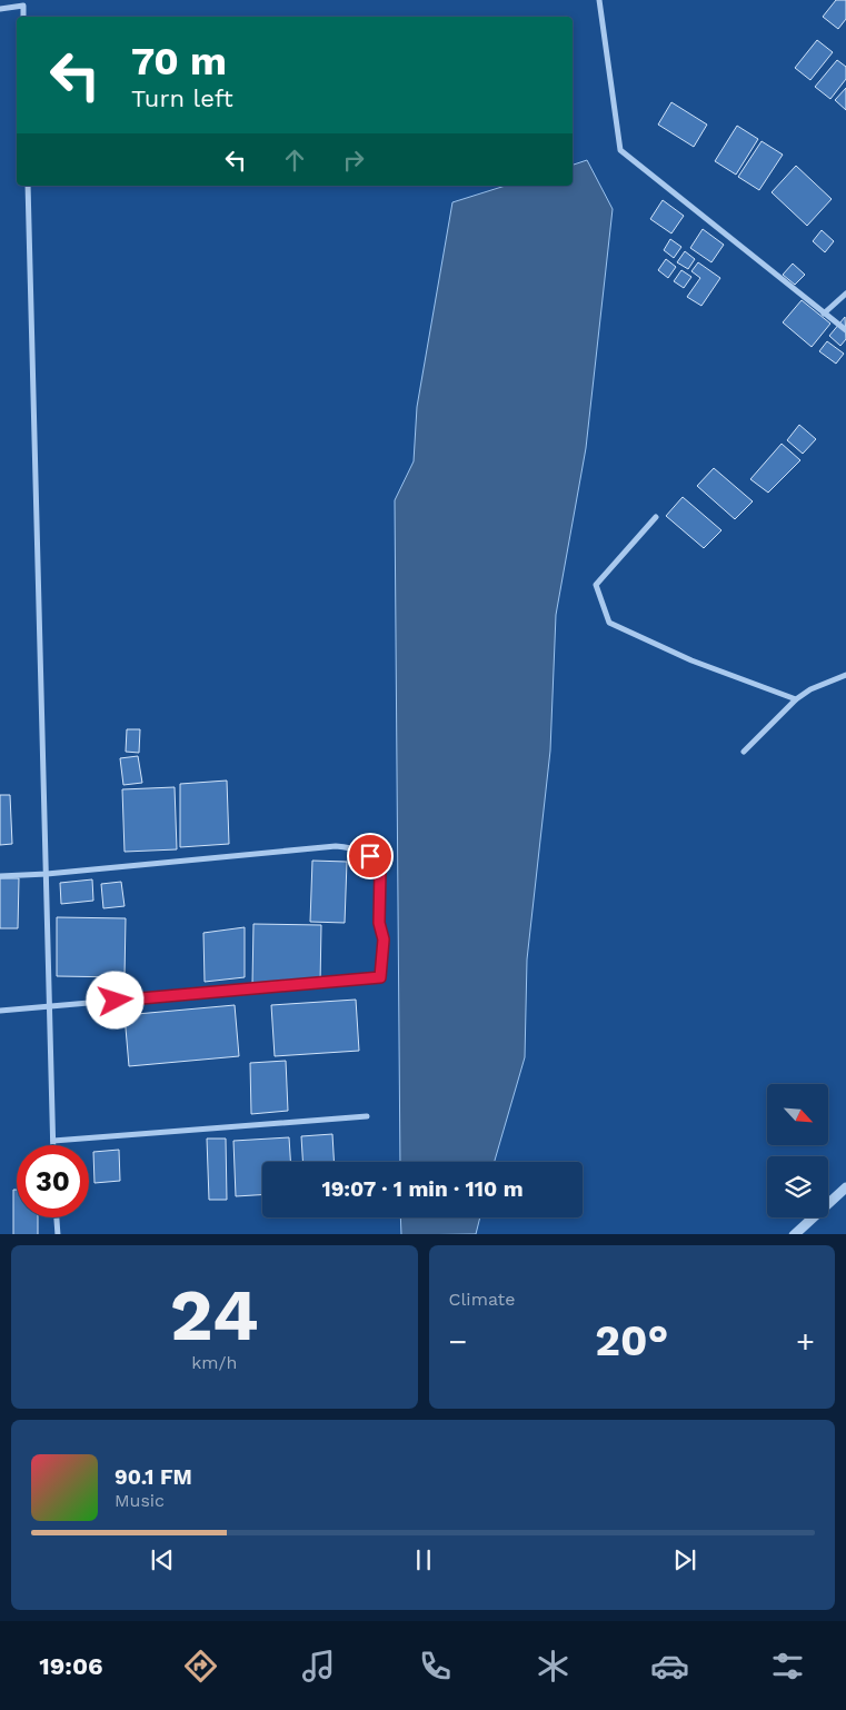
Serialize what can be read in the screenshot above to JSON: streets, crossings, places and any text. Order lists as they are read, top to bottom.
{
  "north": "bottom right",
  "page": {
    "turn": ["70 m", "Turn left"],
    "limit": "30",
    "trip": "19:07 · 1 min · 110 m",
    "tile": [
      ["24", "km/h"],
      "Climate"
    ],
    "heat": ["−", "20°", "+"],
    "song": ["90.1 FM", "Music"],
    "tabs": "19:06"
  }
}
